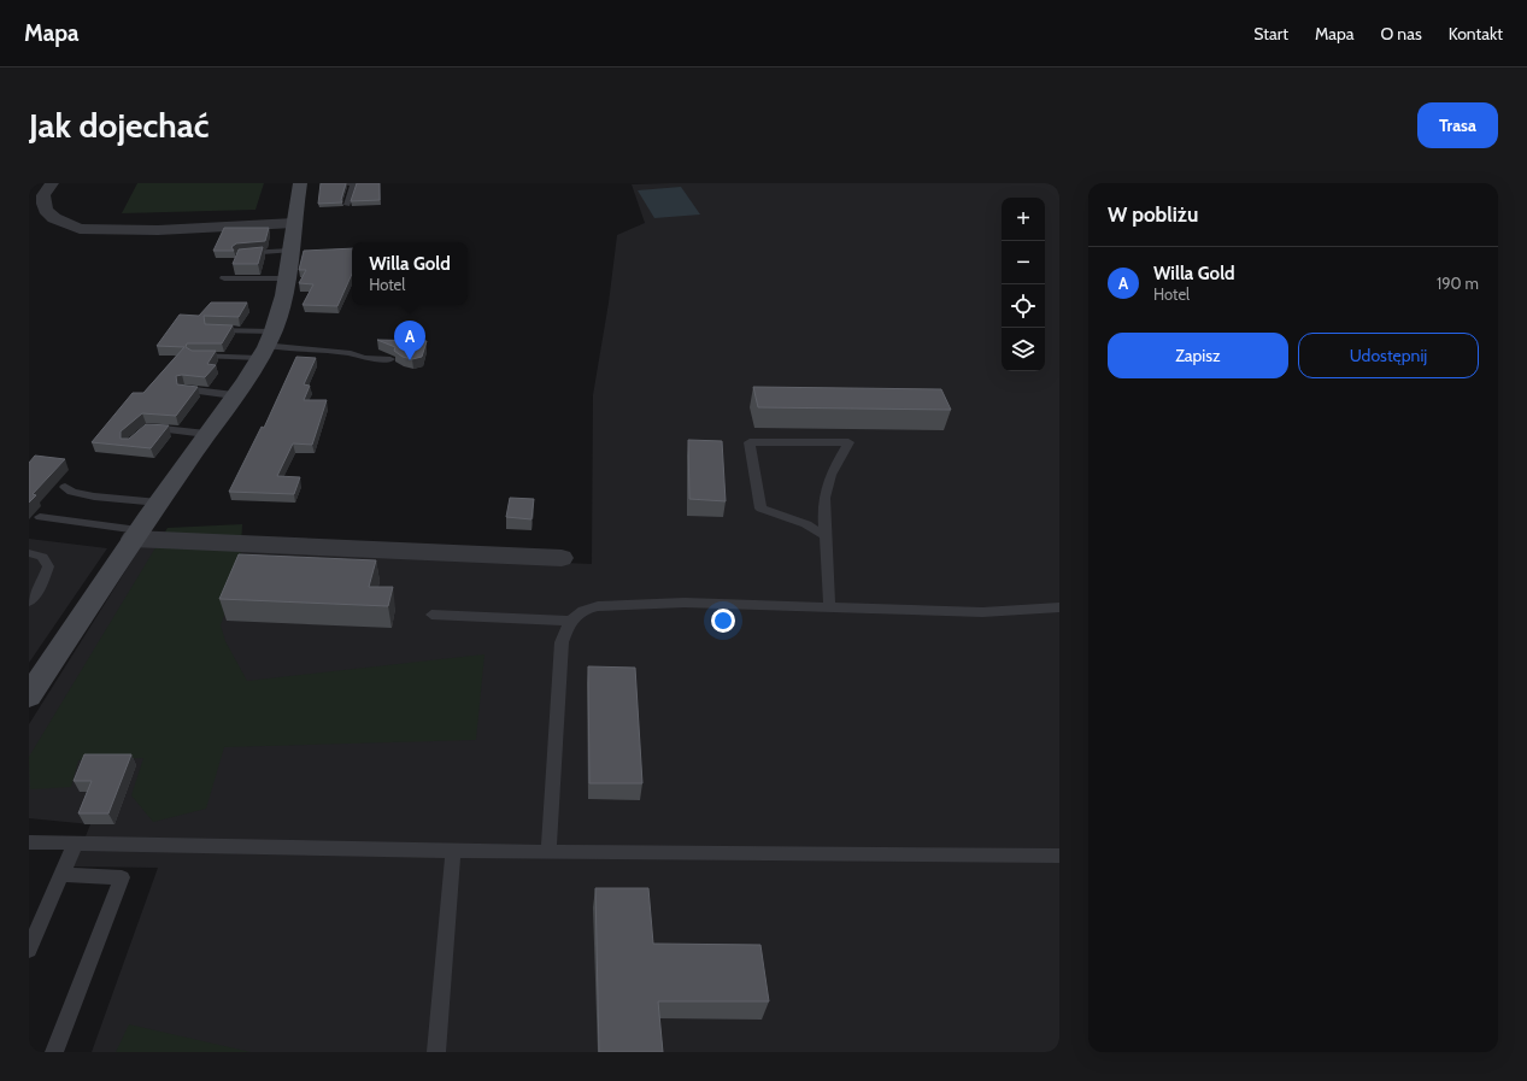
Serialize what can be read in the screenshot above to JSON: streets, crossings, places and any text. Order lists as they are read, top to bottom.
{
  "page": {
    "header": "Mapa",
    "nav": [
      "Start",
      "Mapa",
      "O nas",
      "Kontakt"
    ],
    "buttons": [
      "Trasa",
      ["Zapisz", "Udostępnij"]
    ],
    "title": "Jak dojechać",
    "heading": "W pobliżu",
    "map_buttons": ["+", "−"],
    "popup": ["Willa Gold", "Hotel"],
    "list": [
      {
        "mark": "A",
        "name": "Willa Gold",
        "note": "Hotel",
        "value": "190 m"
      }
    ],
    "pins": "A"
  }
}
